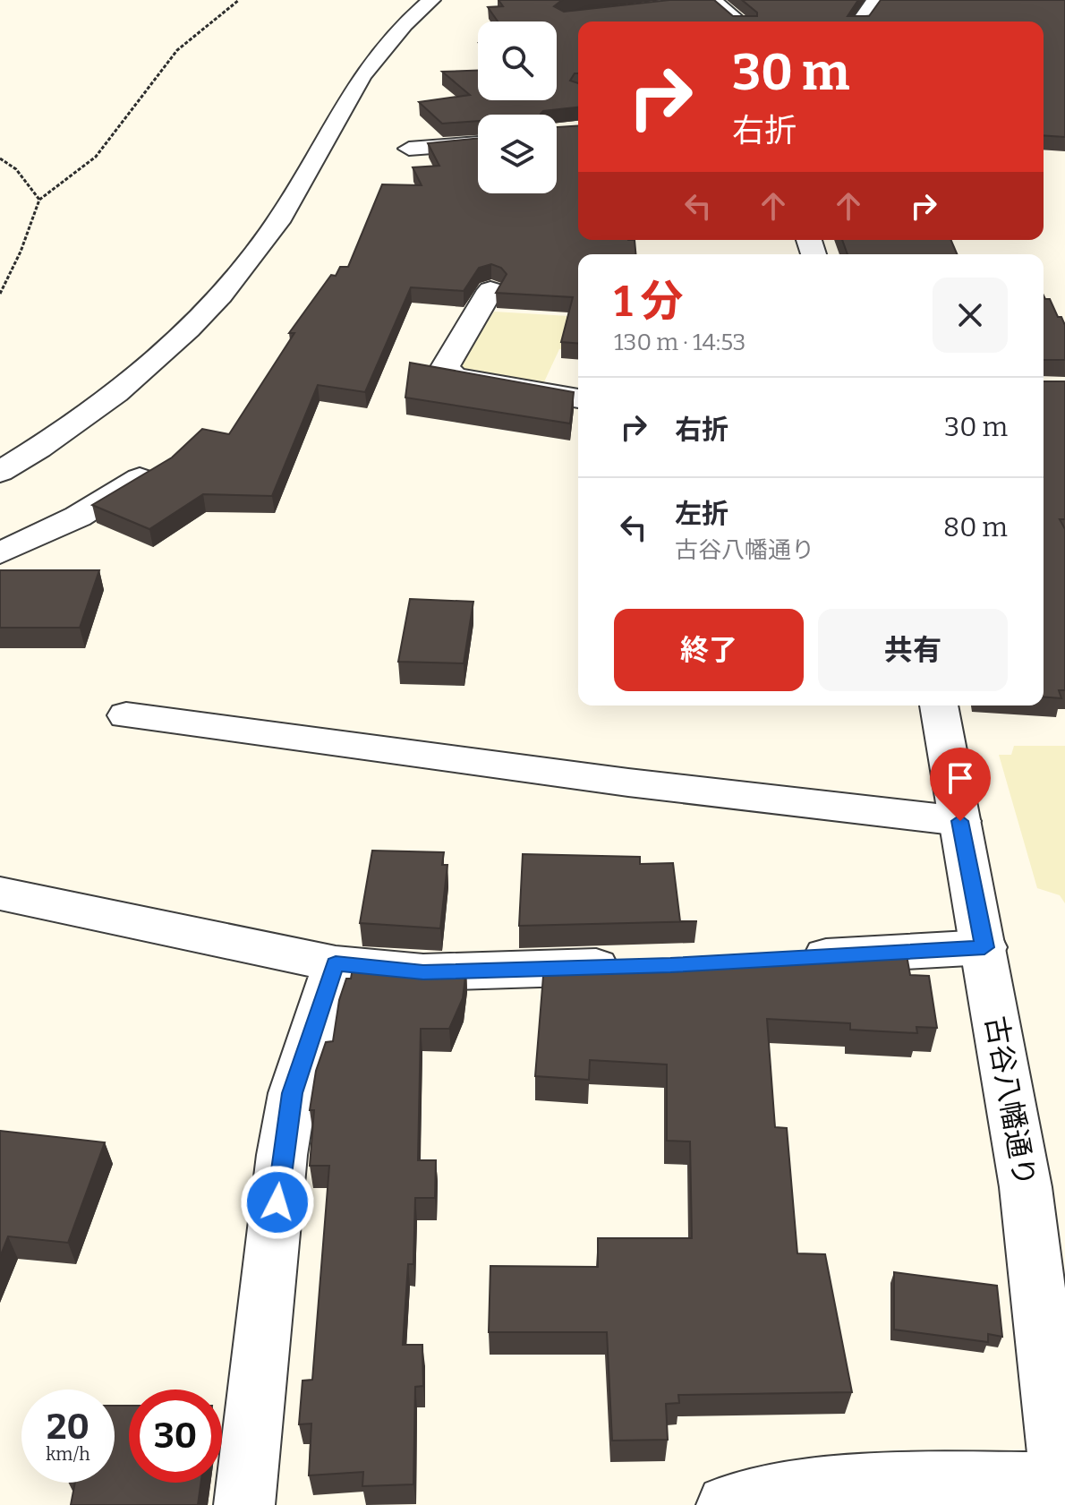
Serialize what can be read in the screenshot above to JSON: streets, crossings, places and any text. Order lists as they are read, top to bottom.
{
  "streets": {
    "street": ["古谷八幡通り"]
  },
  "page": {
    "turn": ["30 m", "右折"],
    "heading": ["1 分", "130 m · 14:53"],
    "list": [
      {
        "name": "右折",
        "value": "30 m"
      },
      {
        "name": "左折",
        "note": "古谷八幡通り",
        "value": "80 m"
      }
    ],
    "buttons": ["終了", "共有"],
    "speed": "20 km/h",
    "limit": "30"
  }
}
